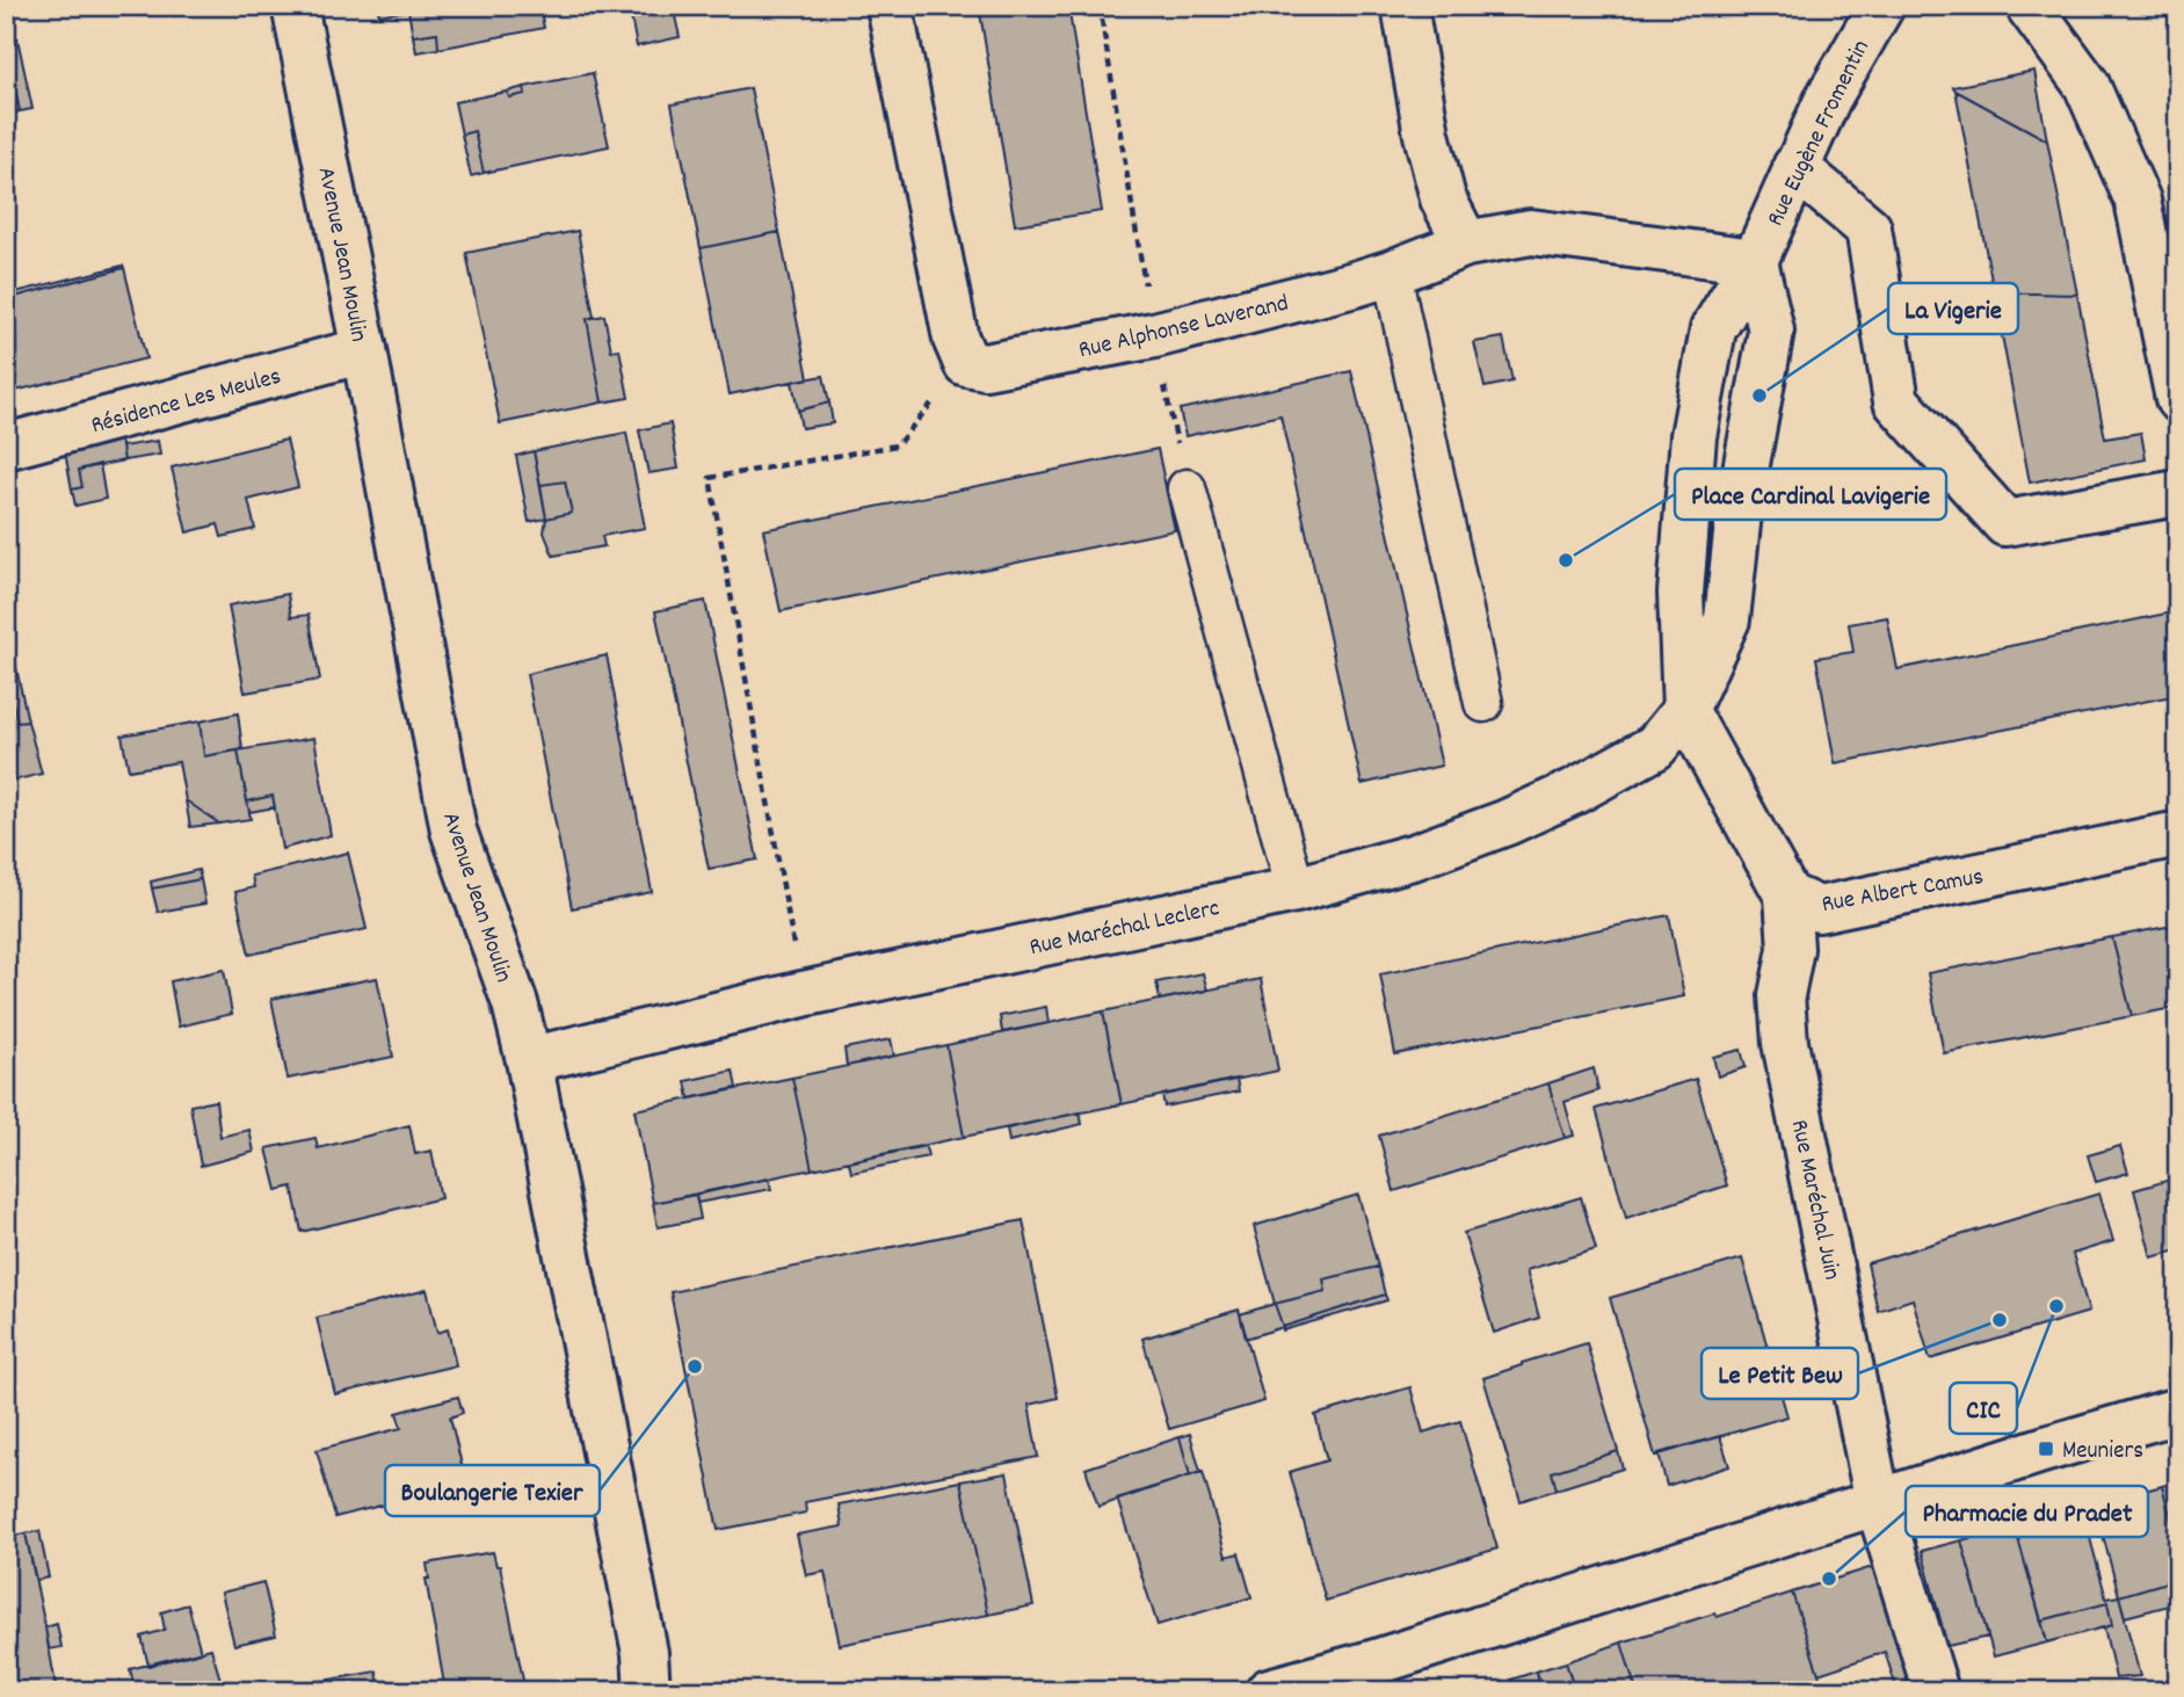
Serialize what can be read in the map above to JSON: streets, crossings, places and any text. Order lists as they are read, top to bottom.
{
  "streets": {
    "street": [
      "Rue Eugène Fromentin",
      "Avenue Jean Moulin",
      "Rue Alphonse Laverand",
      "Résidence Les Meules",
      "Rue Albert Camus",
      "Rue Maréchal Leclerc",
      "Rue Maréchal Juin"
    ]
  },
  "crossings": [
    ["Rue Eugène Fromentin", "Rue Alphonse Laverand"],
    ["Avenue Jean Moulin", "Résidence Les Meules"],
    ["Avenue Jean Moulin", "Rue Maréchal Leclerc"],
    ["Rue Albert Camus", "Rue Maréchal Leclerc"],
    ["Rue Albert Camus", "Rue Maréchal Juin"]
  ],
  "places": {
    "other": [
      "La Vigerie",
      "Place Cardinal Lavigerie",
      "CIC",
      "Le Petit Bew",
      "Boulangerie Texier",
      "Pharmacie du Pradet"
    ],
    "transit": ["Meuniers"]
  }
}
